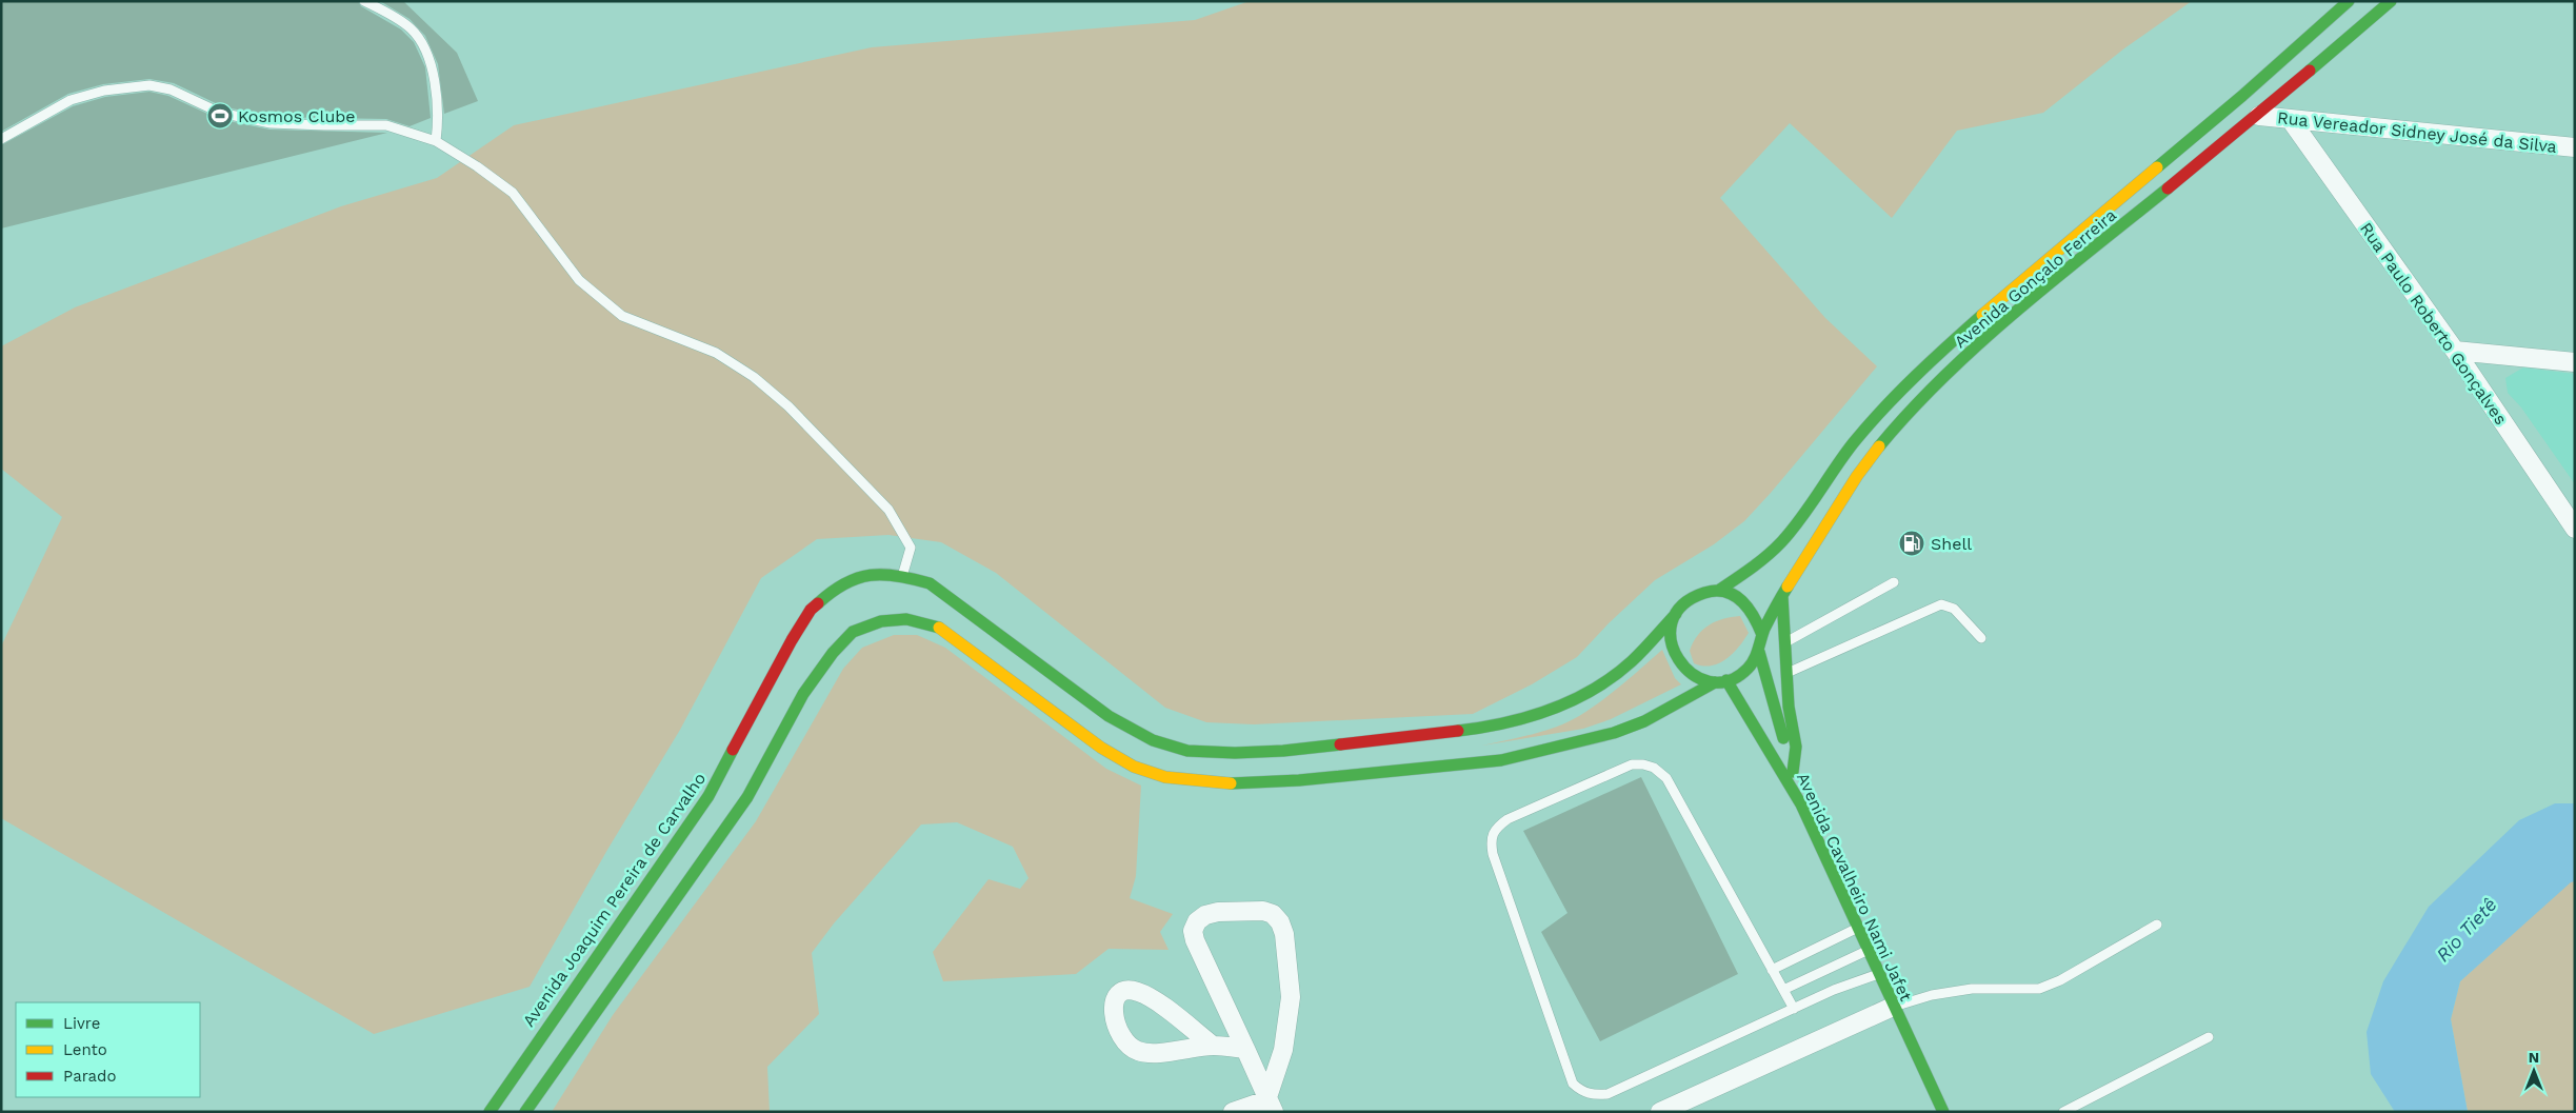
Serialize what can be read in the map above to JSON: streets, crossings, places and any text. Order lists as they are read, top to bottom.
{
  "streets": {
    "main road": ["Avenida Gonçalo Ferreira", "Avenida Cavalheiro Nami Jafet", "Avenida Joaquim Pereira de Carvalho"],
    "street": ["Rua Vereador Sidney José da Silva", "Rua Paulo Roberto Gonçalves"]
  },
  "crossings": [
    ["Rua Vereador Sidney José da Silva", "Avenida Gonçalo Ferreira"],
    ["Rua Vereador Sidney José da Silva", "Rua Paulo Roberto Gonçalves"],
    ["Avenida Gonçalo Ferreira", "Avenida Cavalheiro Nami Jafet"],
    ["Avenida Gonçalo Ferreira", "Avenida Joaquim Pereira de Carvalho"],
    ["Avenida Cavalheiro Nami Jafet", "Avenida Joaquim Pereira de Carvalho"]
  ],
  "water": ["Rio Tietê"],
  "places": {
    "sports": ["Kosmos Clube"],
    "fuel station": ["Shell"]
  },
  "legend": ["Livre", "Lento", "Parado"],
  "north": "top"
}
